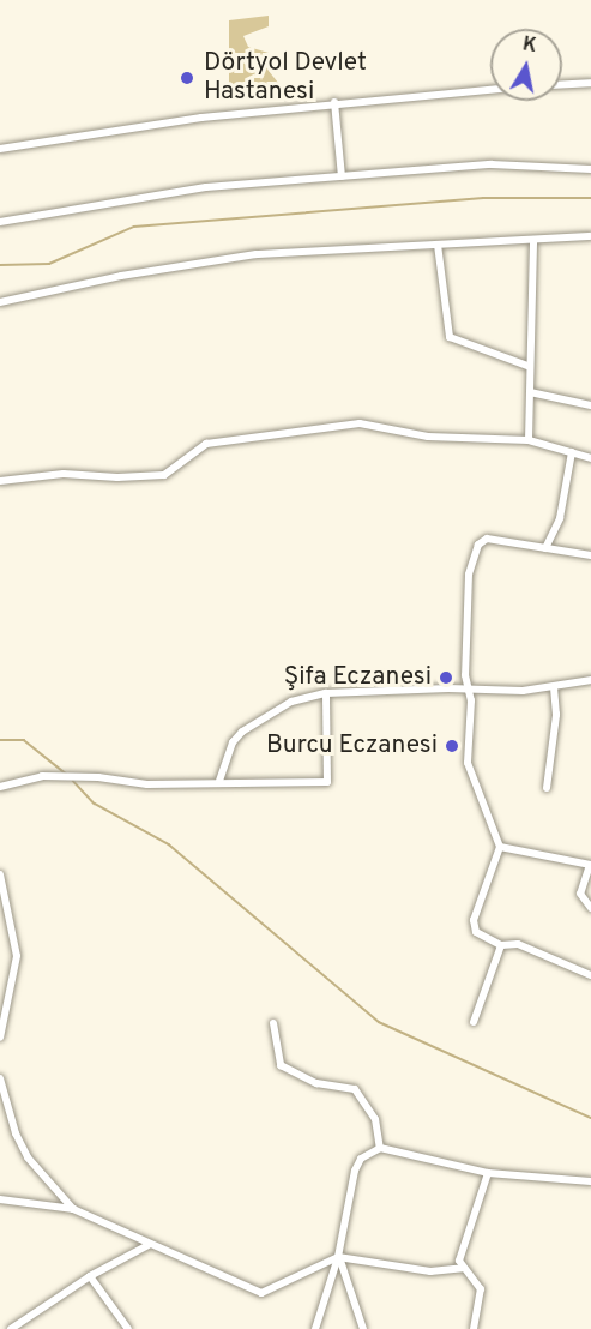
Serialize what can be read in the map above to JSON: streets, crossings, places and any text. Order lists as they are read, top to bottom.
{
  "places": ["Dörtyol Devlet Hastanesi", "Şifa Eczanesi", "Burcu Eczanesi"],
  "north": "top"
}
